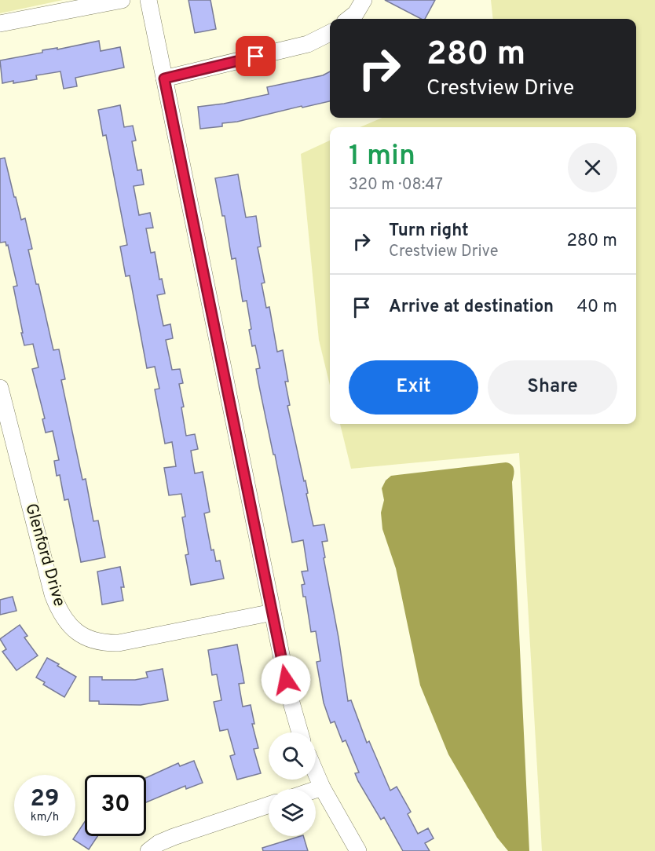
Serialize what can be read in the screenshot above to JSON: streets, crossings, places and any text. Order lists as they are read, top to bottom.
{
  "streets": {
    "street": ["Glenford Drive"]
  },
  "page": {
    "turn": ["280 m", "Crestview Drive"],
    "heading": ["1 min", "320 m · 08:47"],
    "list": [
      {
        "name": "Turn right",
        "note": "Crestview Drive",
        "value": "280 m"
      },
      {
        "name": "Arrive at destination",
        "value": "40 m"
      }
    ],
    "buttons": ["Exit", "Share"],
    "speed": "29 km/h",
    "limit": "30"
  }
}
